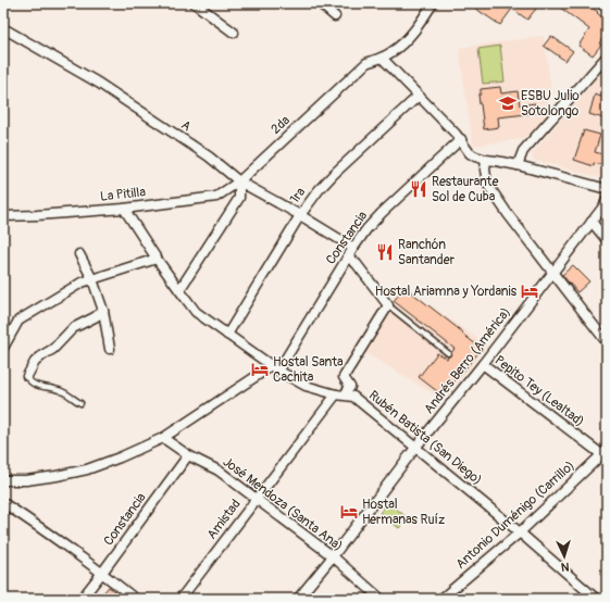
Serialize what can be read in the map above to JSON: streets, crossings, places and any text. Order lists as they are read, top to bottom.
{
  "streets": {
    "street": [
      "2da",
      "A",
      "La Pitilla",
      "1ra",
      "Constancia",
      "Andrés Berro (América)",
      "Pepito Tey (Lealtad)",
      "Rubén Batista (San Diego)",
      "José Mendoza (Santa Ana)",
      "Antonio Duménigo (Carrillo)",
      "Amistad"
    ]
  },
  "crossings": [
    ["2da", "A"],
    ["2da", "La Pitilla"],
    ["A", "La Pitilla"],
    ["A", "1ra"],
    ["A", "Constancia"],
    ["La Pitilla", "Rubén Batista (San Diego)"],
    ["1ra", "Rubén Batista (San Diego)"],
    ["Constancia", "Rubén Batista (San Diego)"],
    ["Constancia", "José Mendoza (Santa Ana)"],
    ["Andrés Berro (América)", "Pepito Tey (Lealtad)"],
    ["Andrés Berro (América)", "Rubén Batista (San Diego)"],
    ["Andrés Berro (América)", "José Mendoza (Santa Ana)"],
    ["Pepito Tey (Lealtad)", "Antonio Duménigo (Carrillo)"],
    ["Rubén Batista (San Diego)", "Antonio Duménigo (Carrillo)"],
    ["Rubén Batista (San Diego)", "Amistad"],
    ["José Mendoza (Santa Ana)", "Amistad"]
  ],
  "places": {
    "school or university": ["ESBU Julio Sotolongo"],
    "restaurant": ["Restaurante Sol de Cuba", "Ranchón Santander"],
    "hotel": ["Hostal Ariamna y Yordanis", "Hostal Santa Cachita", "Hostal Hermanas Ruíz"]
  },
  "north": "bottom"
}
